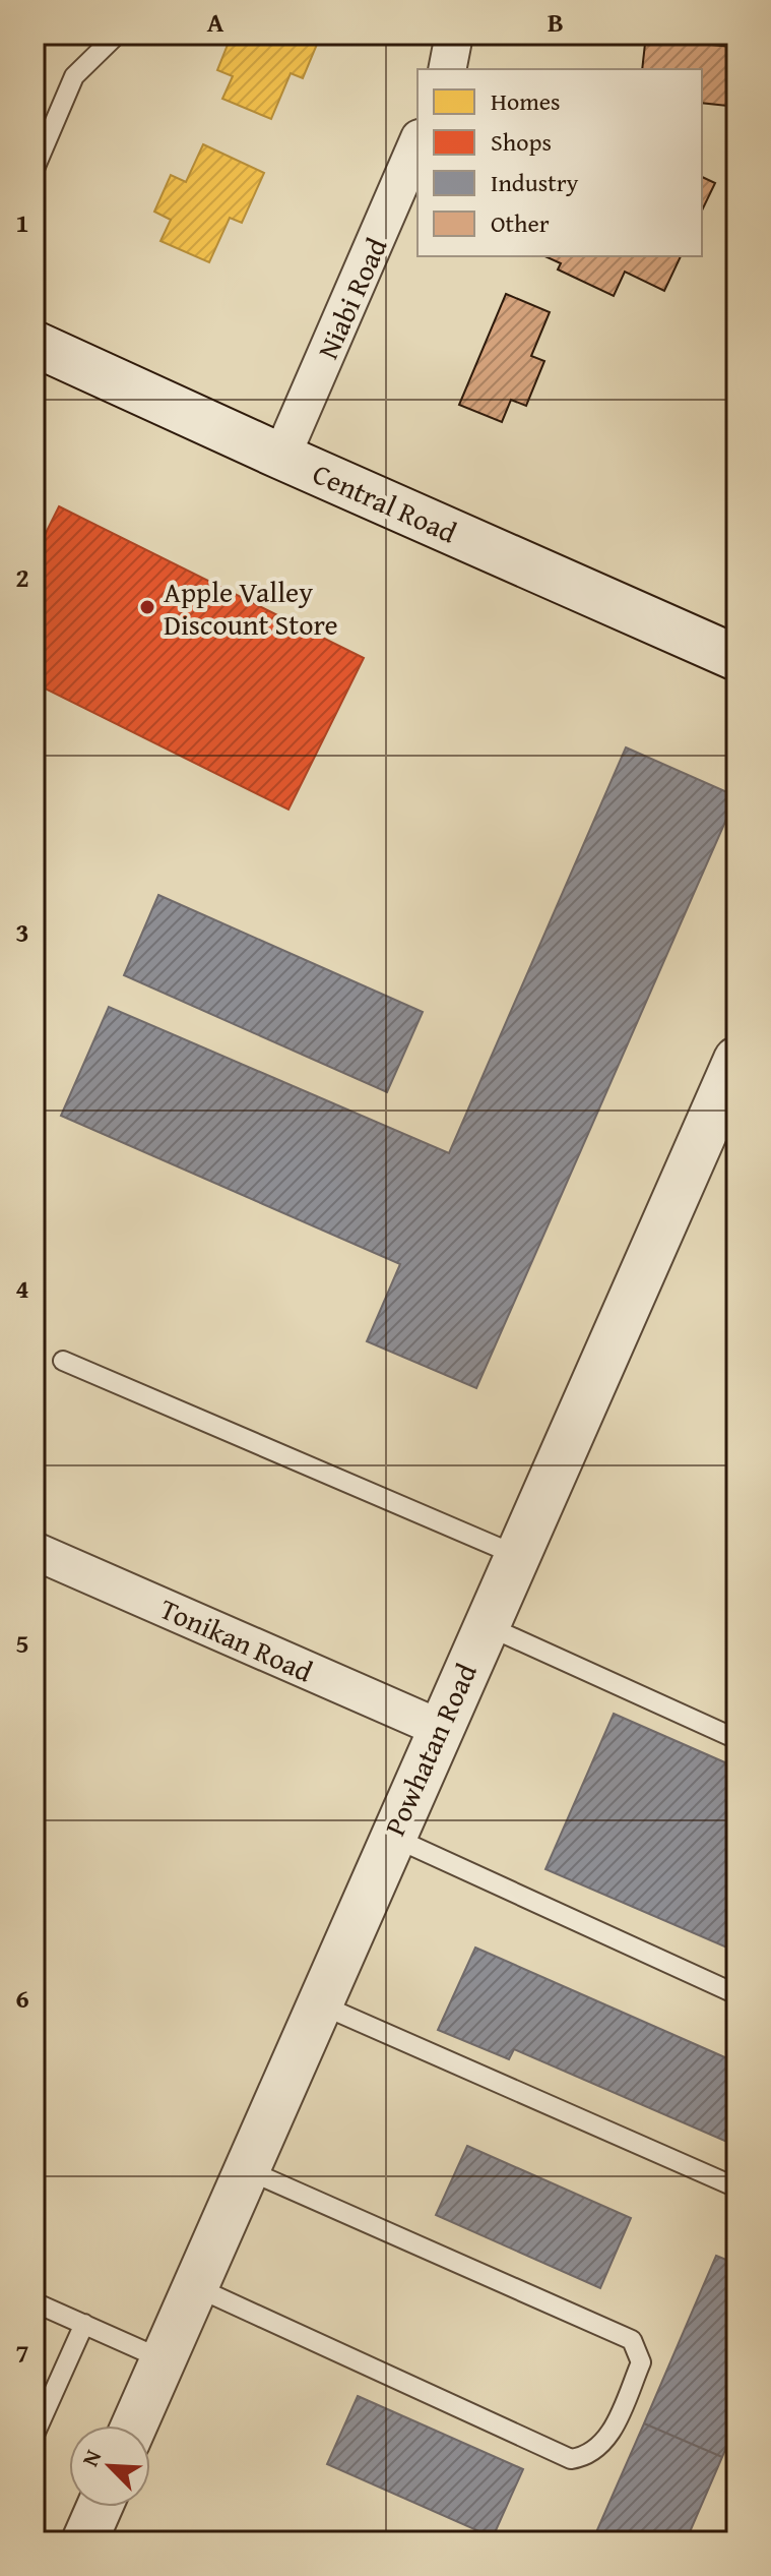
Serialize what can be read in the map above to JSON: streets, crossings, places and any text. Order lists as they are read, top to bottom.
{
  "streets": {
    "street": [
      "Niabi Road",
      "Central Road",
      "Tonikan Road",
      "Powhatan Road"
    ]
  },
  "crossings": [
    ["Niabi Road", "Central Road"],
    ["Tonikan Road", "Powhatan Road"]
  ],
  "places": ["Apple Valley Discount Store"],
  "legend": [
    "Homes",
    "Shops",
    "Industry",
    "Other"
  ],
  "north": "top left",
  "grid": {
    "columns": ["A", "B"],
    "rows": [
      "1",
      "2",
      "3",
      "4",
      "5",
      "6",
      "7"
    ]
  }
}
